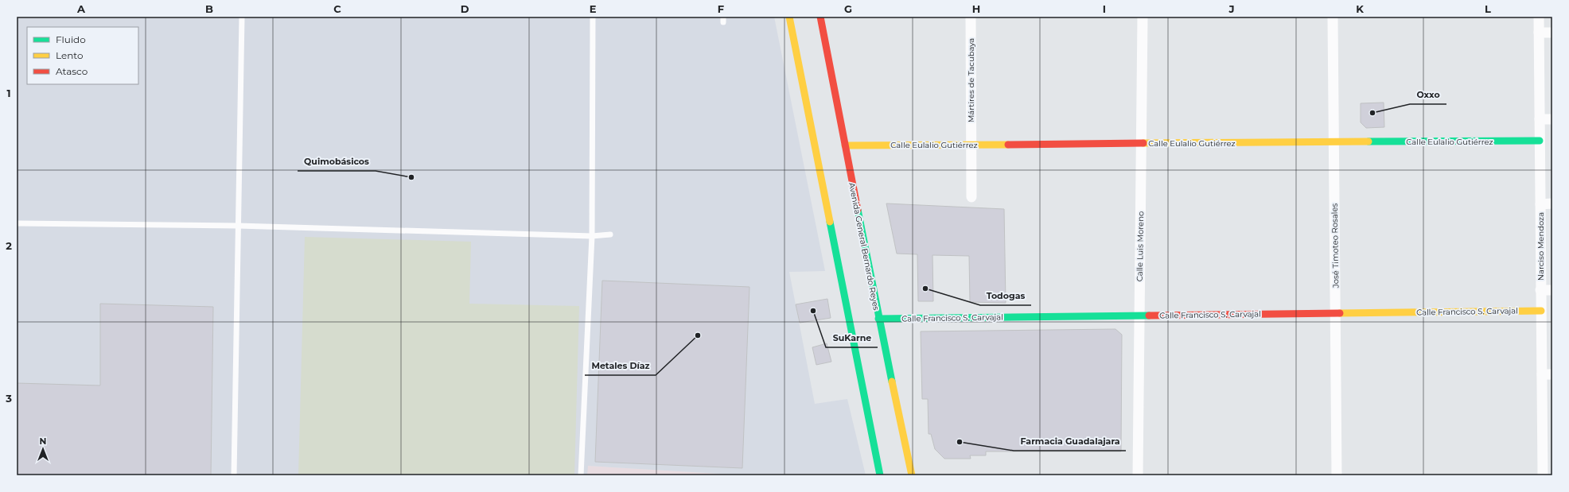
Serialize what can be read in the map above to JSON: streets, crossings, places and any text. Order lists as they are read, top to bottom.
{
  "streets": {
    "street": [
      "Mártires de Tacubaya",
      "Calle Eulalio Gutiérrez",
      "José Timoteo Rosales",
      "Avenida General Bernardo Reyes",
      "Calle Luis Moreno",
      "Narciso Mendoza",
      "Calle Francisco S. Carvajal"
    ]
  },
  "crossings": [
    ["Mártires de Tacubaya", "Calle Eulalio Gutiérrez"],
    ["Calle Eulalio Gutiérrez", "José Timoteo Rosales"],
    ["Calle Eulalio Gutiérrez", "Avenida General Bernardo Reyes"],
    ["Calle Eulalio Gutiérrez", "Calle Luis Moreno"],
    ["Calle Eulalio Gutiérrez", "Narciso Mendoza"],
    ["José Timoteo Rosales", "Calle Francisco S. Carvajal"],
    ["Avenida General Bernardo Reyes", "Calle Francisco S. Carvajal"],
    ["Calle Luis Moreno", "Calle Francisco S. Carvajal"],
    ["Narciso Mendoza", "Calle Francisco S. Carvajal"]
  ],
  "places": [
    "Oxxo",
    "Quimobásicos",
    "Todogas",
    "SuKarne",
    "Metales Díaz",
    "Farmacia Guadalajara"
  ],
  "legend": ["Fluido", "Lento", "Atasco"],
  "north": "top",
  "grid": {
    "columns": [
      "A",
      "B",
      "C",
      "D",
      "E",
      "F",
      "G",
      "H",
      "I",
      "J",
      "K",
      "L"
    ],
    "rows": ["1", "2", "3"]
  }
}
